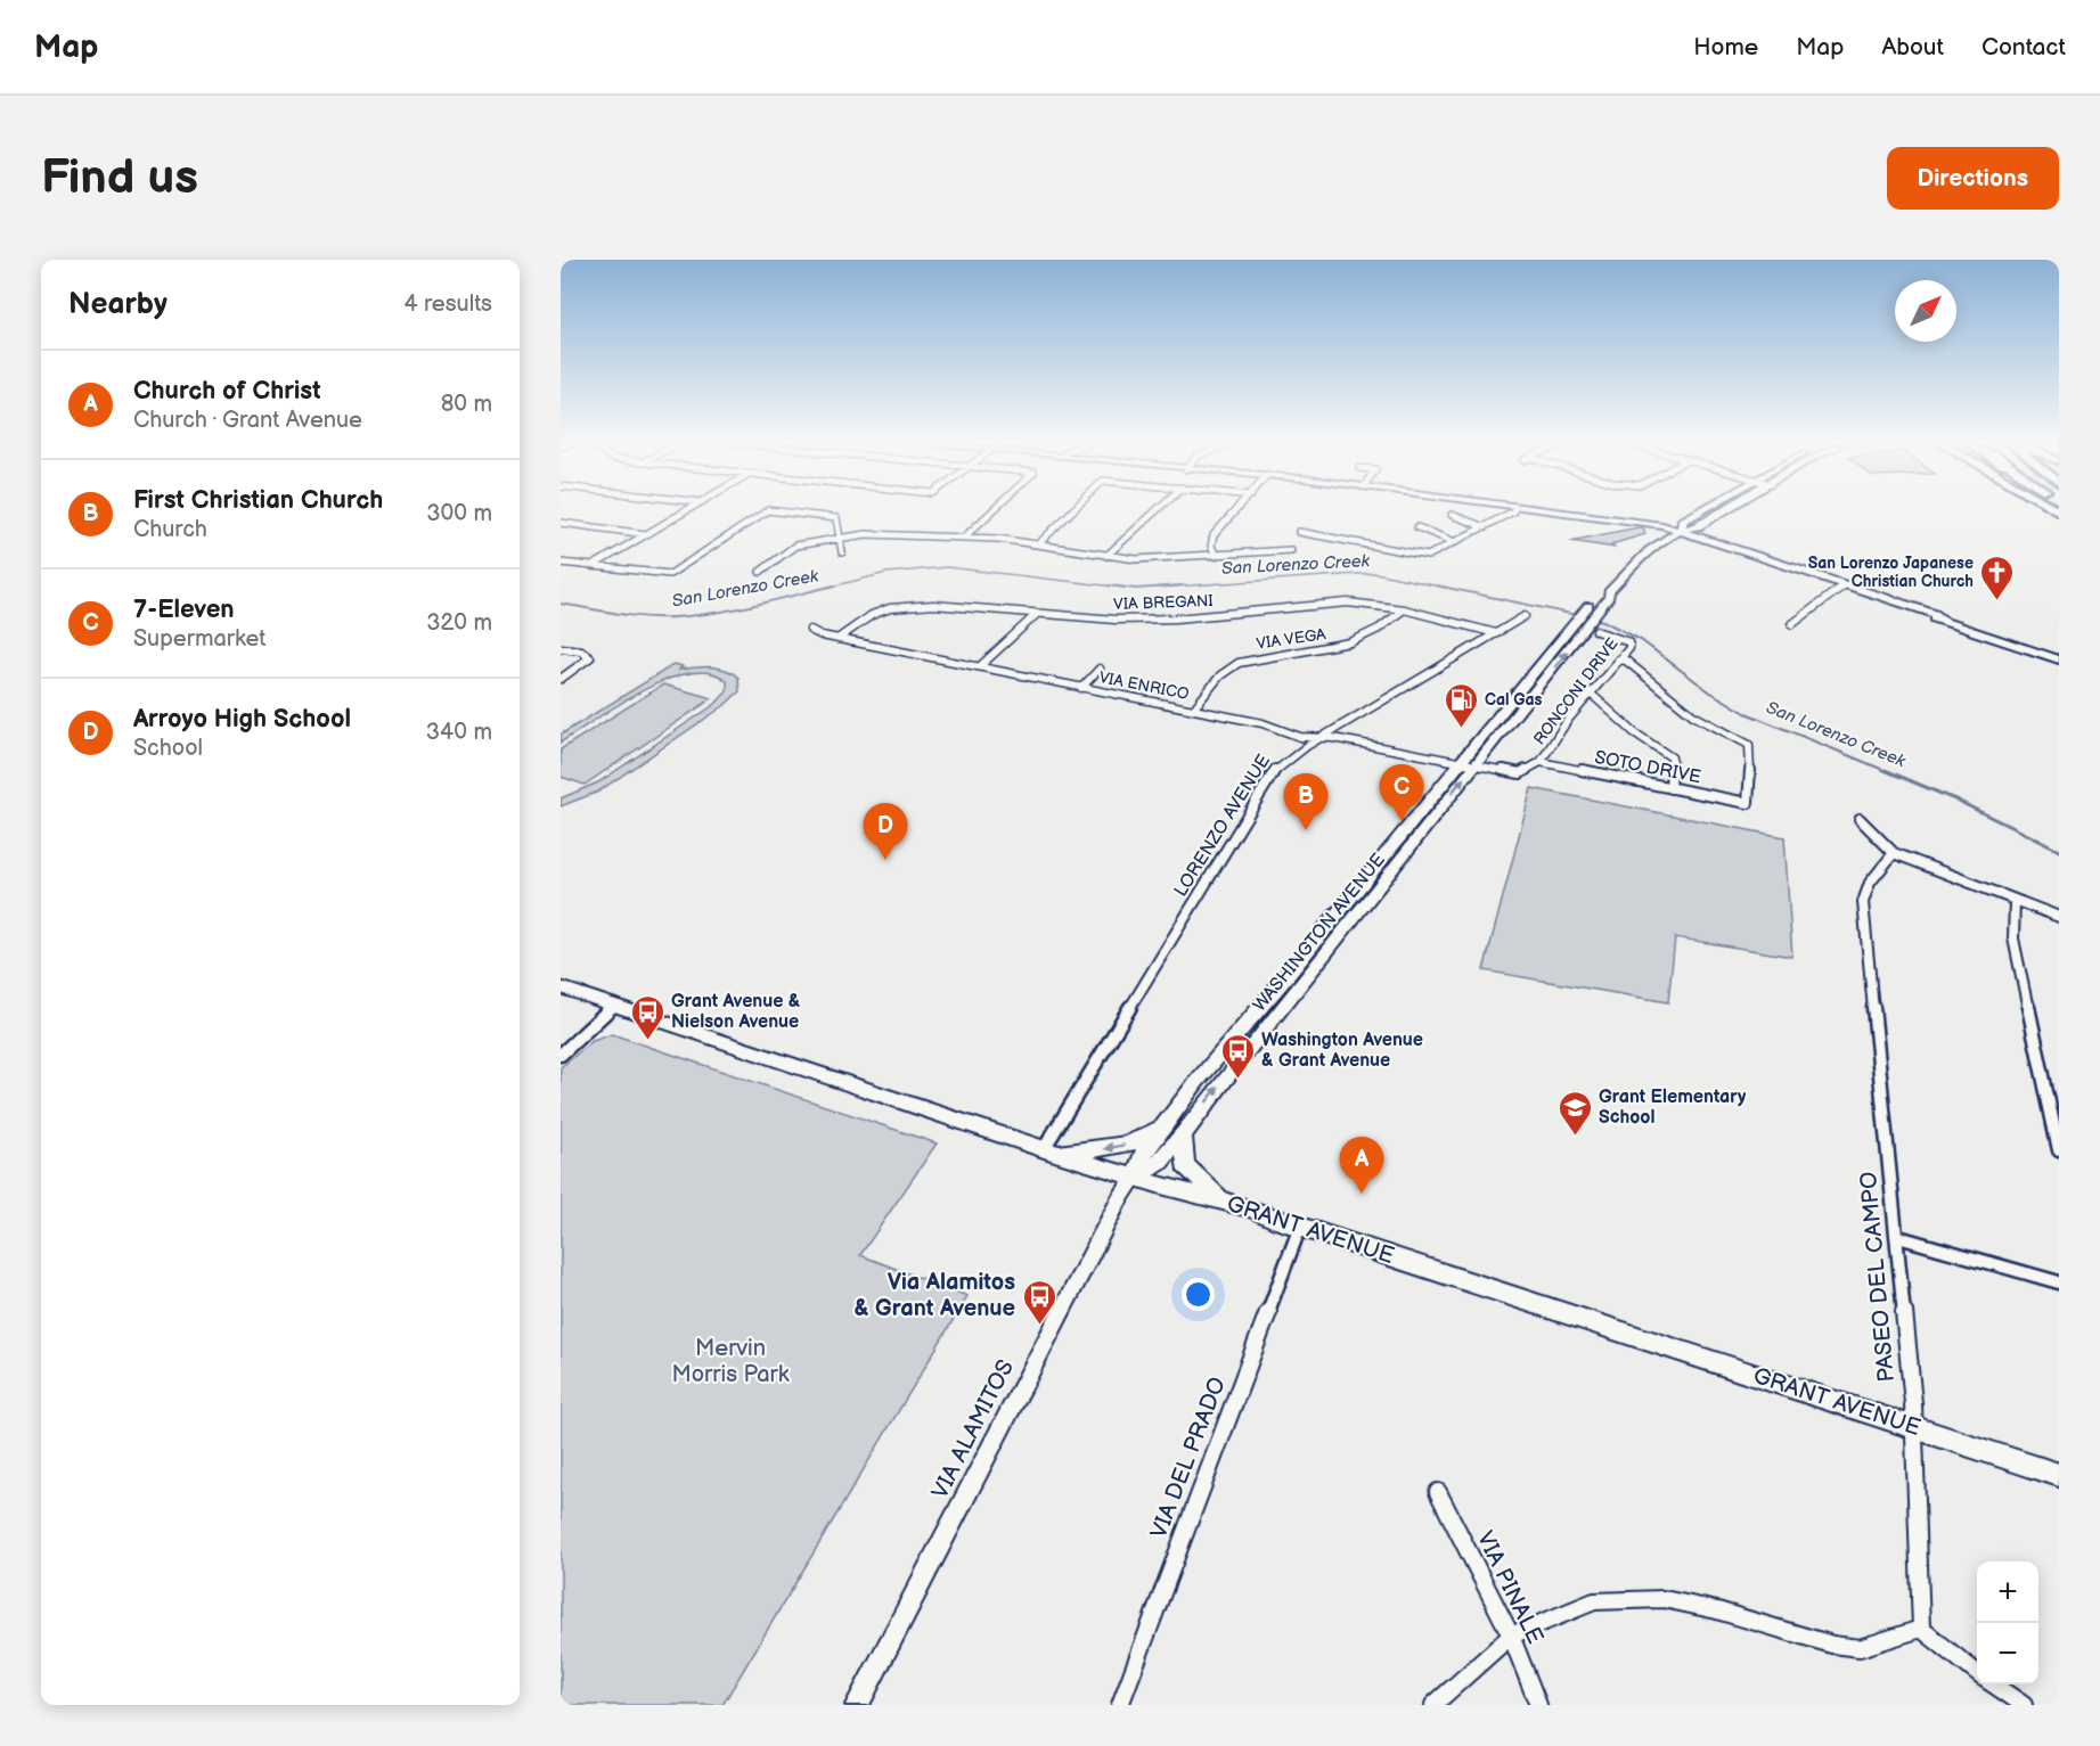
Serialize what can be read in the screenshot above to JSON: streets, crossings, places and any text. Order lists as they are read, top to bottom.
{
  "streets": {
    "main road": ["WASHINGTON AVENUE", "GRANT AVENUE"],
    "street": [
      "VIA BREGANI",
      "VIA VEGA",
      "VIA ENRICO",
      "RONCONI DRIVE",
      "SOTO DRIVE",
      "LORENZO AVENUE",
      "PASEO DEL CAMPO",
      "VIA ALAMITOS",
      "VIA DEL PRADO",
      "VIA PINALE"
    ]
  },
  "crossings": [
    ["VIA BREGANI", "VIA VEGA"],
    ["VIA BREGANI", "VIA ENRICO"],
    ["VIA BREGANI", "LORENZO AVENUE"],
    ["VIA VEGA", "VIA ENRICO"],
    ["VIA ENRICO", "RONCONI DRIVE"],
    ["VIA ENRICO", "LORENZO AVENUE"],
    ["VIA ENRICO", "WASHINGTON AVENUE"],
    ["RONCONI DRIVE", "SOTO DRIVE"],
    ["RONCONI DRIVE", "WASHINGTON AVENUE"],
    ["LORENZO AVENUE", "GRANT AVENUE"],
    ["WASHINGTON AVENUE", "GRANT AVENUE"],
    ["WASHINGTON AVENUE", "VIA ALAMITOS"],
    ["GRANT AVENUE", "PASEO DEL CAMPO"],
    ["GRANT AVENUE", "VIA ALAMITOS"],
    ["GRANT AVENUE", "VIA DEL PRADO"]
  ],
  "water": ["San Lorenzo Creek"],
  "parks": ["Mervin Morris Park"],
  "places": {
    "church": ["San Lorenzo Japanese Christian Church"],
    "fuel station": ["Cal Gas"],
    "bus stop": ["Grant Avenue & Nielson Avenue", "Washington Avenue & Grant Avenue", "Via Alamitos & Grant Avenue"],
    "school or university": ["Grant Elementary School"]
  },
  "north": "top right",
  "page": {
    "header": "Map",
    "nav": [
      "Home",
      "Map",
      "About",
      "Contact"
    ],
    "buttons": "Directions",
    "title": "Find us",
    "heading": ["Nearby", "4 results"],
    "list": [
      {
        "mark": "A",
        "name": "Church of Christ",
        "note": "Church · Grant Avenue",
        "value": "80 m"
      },
      {
        "mark": "B",
        "name": "First Christian Church",
        "note": "Church",
        "value": "300 m"
      },
      {
        "mark": "C",
        "name": "7-Eleven",
        "note": "Supermarket",
        "value": "320 m"
      },
      {
        "mark": "D",
        "name": "Arroyo High School",
        "note": "School",
        "value": "340 m"
      }
    ],
    "pins": [
      "C",
      "B",
      "D",
      "A"
    ],
    "map_buttons": ["+", "−"]
  }
}
